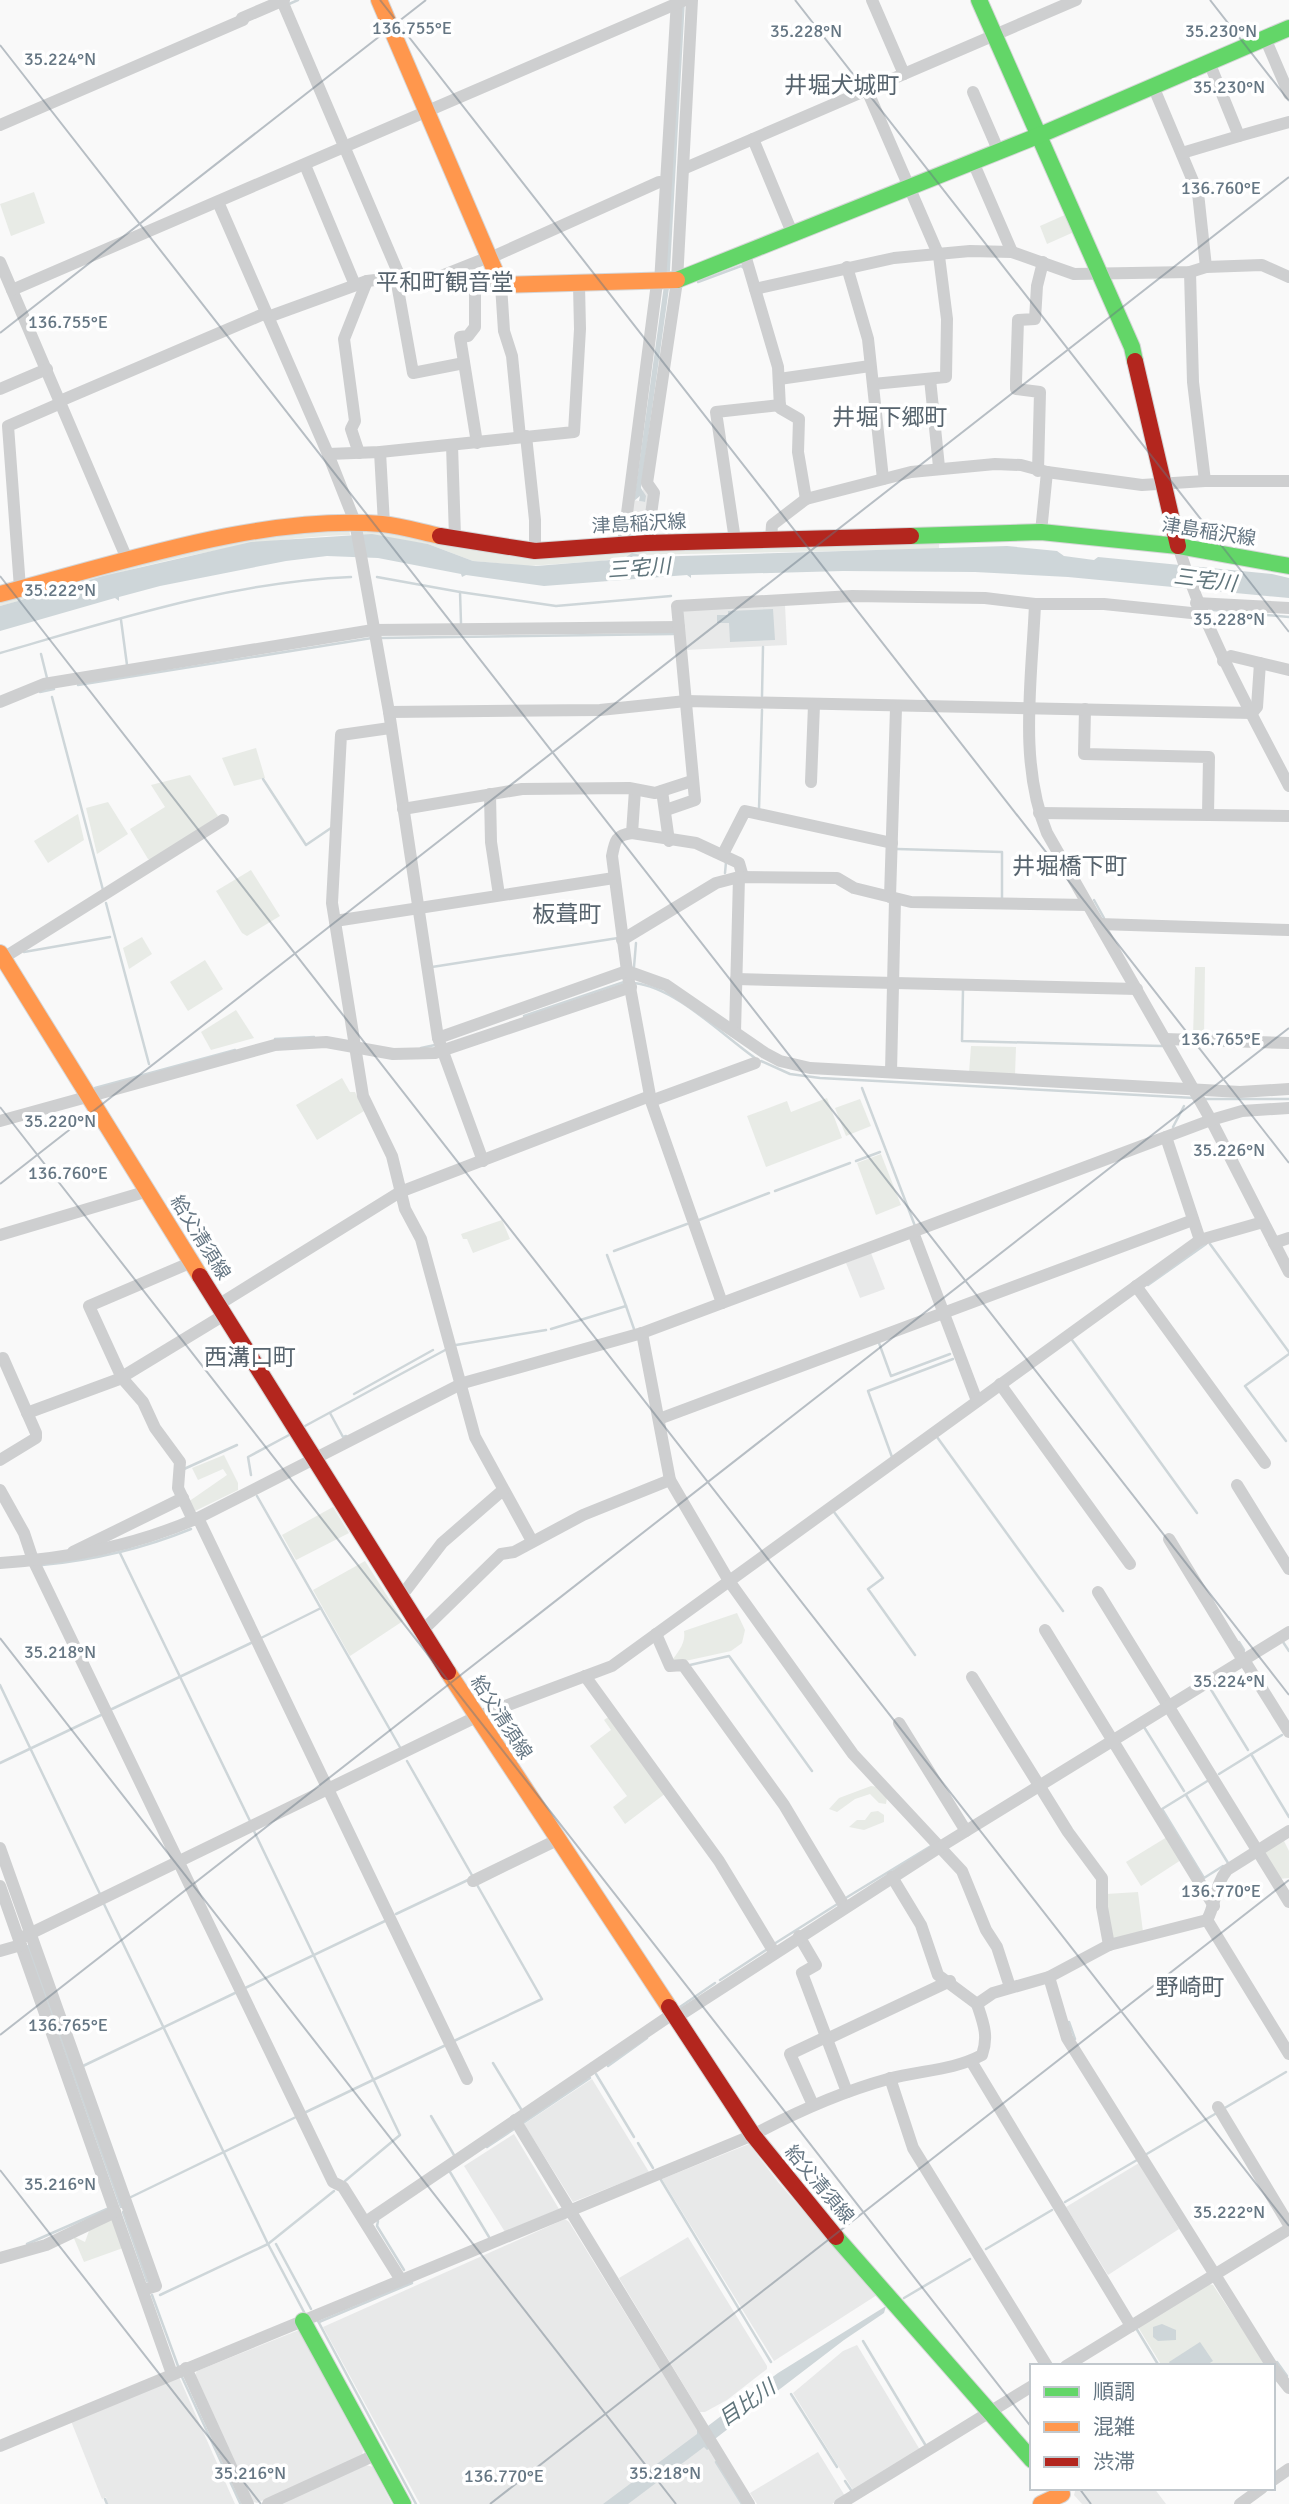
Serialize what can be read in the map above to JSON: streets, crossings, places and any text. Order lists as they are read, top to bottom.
{
  "streets": {
    "main road": ["津島稲沢線", "給父清須線"]
  },
  "districts": [
    "井堀犬城町",
    "平和町観音堂",
    "井堀下郷町",
    "井堀橋下町",
    "板葺町",
    "西溝口町",
    "野崎町"
  ],
  "water": ["三宅川", "目比川"],
  "legend": ["順調", "混雑", "渋滞"],
  "coordinates": [
    "136.755°E",
    "35.228°N",
    "35.230°N",
    "35.224°N",
    "136.760°E",
    "35.222°N",
    "136.765°E",
    "35.220°N",
    "35.226°N",
    "35.218°N",
    "136.770°E",
    "35.216°N"
  ]
}
